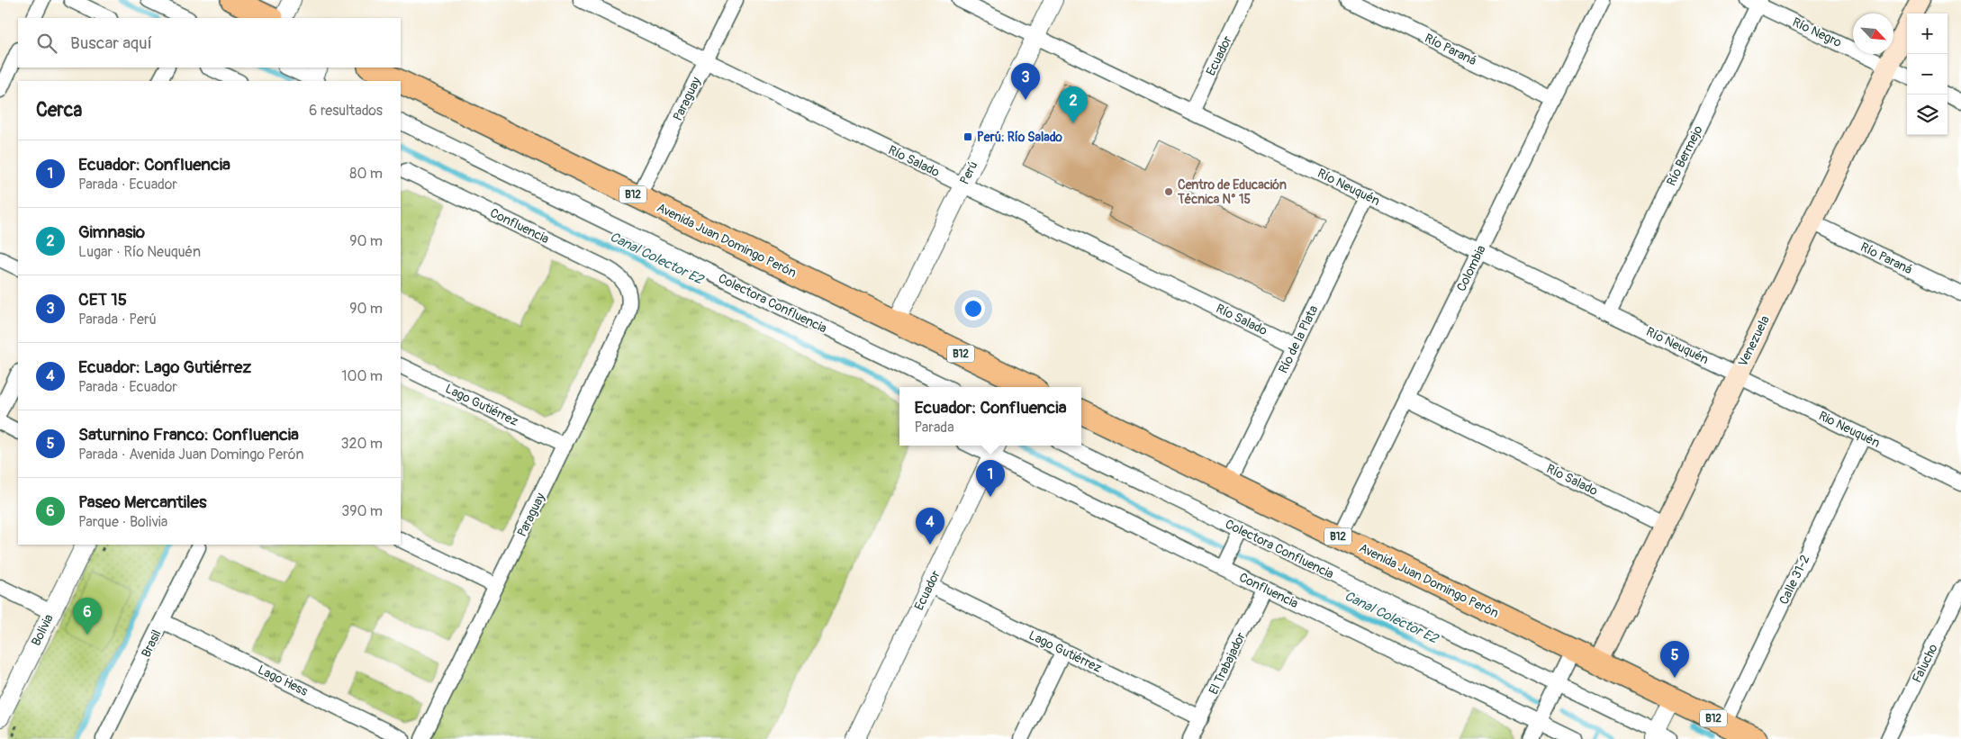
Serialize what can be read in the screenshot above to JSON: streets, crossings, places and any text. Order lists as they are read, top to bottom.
{
  "streets": {
    "main road": ["B12", "Avenida Juan Domingo Perón", "Venezuela"],
    "street": [
      "Río Negro",
      "Río Paraná",
      "Ecuador",
      "Paraguay",
      "Río Bermejo",
      "Río Salado",
      "Perú",
      "Río Neuquén",
      "Confluencia",
      "Colombia",
      "Colectora Confluencia",
      "Río de la Plata",
      "Lago Gutiérrez",
      "Rio Neuquén",
      "Calle 31-2",
      "Bolivia",
      "Brasil",
      "El Trabajador",
      "Falucho",
      "Lago Hess"
    ]
  },
  "crossings": [
    ["Río Negro", "Río Bermejo"],
    ["Río Negro", "Venezuela"],
    ["Río Paraná", "Colombia"],
    ["Río Paraná", "Venezuela"],
    ["Ecuador", "Río Neuquén"],
    ["Ecuador", "Confluencia"],
    ["Ecuador", "Lago Gutiérrez"],
    ["Paraguay", "Río Salado"],
    ["Paraguay", "Confluencia"],
    ["Paraguay", "Avenida Juan Domingo Perón"],
    ["Paraguay", "Lago Gutiérrez"],
    ["Río Bermejo", "Río Neuquén"],
    ["Río Salado", "Perú"],
    ["Río Salado", "Colombia"],
    ["Río Salado", "Río de la Plata"],
    ["Río Salado", "Venezuela"],
    ["Perú", "Río Neuquén"],
    ["Perú", "Avenida Juan Domingo Perón"],
    ["Río Neuquén", "Colombia"],
    ["Río Neuquén", "Río de la Plata"],
    ["Río Neuquén", "Venezuela"],
    ["Río Neuquén", "Rio Neuquén"],
    ["Confluencia", "El Trabajador"],
    ["Avenida Juan Domingo Perón", "Colombia"],
    ["Avenida Juan Domingo Perón", "Río de la Plata"],
    ["Avenida Juan Domingo Perón", "Venezuela"],
    ["Avenida Juan Domingo Perón", "Calle 31-2"],
    ["Venezuela", "Rio Neuquén"],
    ["Lago Gutiérrez", "El Trabajador"],
    ["Rio Neuquén", "Calle 31-2"],
    ["Brasil", "Lago Hess"]
  ],
  "water": ["Canal Colector E2"],
  "places": {
    "transit": ["Perú: Río Salado"],
    "other": ["Centro de Educación Técnica N° 15"]
  },
  "north": "bottom right",
  "page": {
    "map_buttons": ["+", "−"],
    "search": "Buscar aquí",
    "pins": [
      "3",
      "2",
      "1",
      "4",
      "6",
      "5"
    ],
    "heading": ["Cerca", "6 resultados"],
    "list": [
      {
        "mark": "1",
        "name": "Ecuador: Confluencia",
        "note": "Parada · Ecuador",
        "value": "80 m"
      },
      {
        "mark": "2",
        "name": "Gimnasio",
        "note": "Lugar · Río Neuquén",
        "value": "90 m"
      },
      {
        "mark": "3",
        "name": "CET 15",
        "note": "Parada · Perú",
        "value": "90 m"
      },
      {
        "mark": "4",
        "name": "Ecuador: Lago Gutiérrez",
        "note": "Parada · Ecuador",
        "value": "100 m"
      },
      {
        "mark": "5",
        "name": "Saturnino Franco: Confluencia",
        "note": "Parada · Avenida Juan Domingo Perón",
        "value": "320 m"
      },
      {
        "mark": "6",
        "name": "Paseo Mercantiles",
        "note": "Parque · Bolivia",
        "value": "390 m"
      }
    ],
    "popup": ["Ecuador: Confluencia", "Parada"]
  }
}
